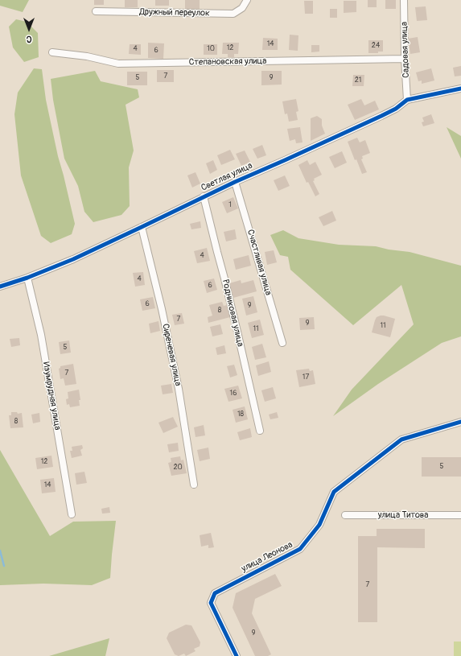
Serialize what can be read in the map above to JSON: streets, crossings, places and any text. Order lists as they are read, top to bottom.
{
  "streets": {
    "street": [
      "Дружный переулок",
      "Садовая улица",
      "Степановская улица",
      "Светлая улица",
      "Счастливая улица",
      "Родниковая улица",
      "Сиреневая улица",
      "Изумрудная улица",
      "улица Титова",
      "улица Леонова"
    ]
  },
  "crossings": [
    ["Садовая улица", "Степановская улица"],
    ["Садовая улица", "Светлая улица"],
    ["Светлая улица", "Счастливая улица"],
    ["Светлая улица", "Родниковая улица"],
    ["Светлая улица", "Сиреневая улица"],
    ["Светлая улица", "Изумрудная улица"]
  ],
  "house_numbers": [
    "14",
    "24",
    "12",
    "4",
    "10",
    "6",
    "7",
    "5",
    "9",
    "21",
    "1",
    "4",
    "4",
    "6",
    "6",
    "9",
    "8",
    "7",
    "9",
    "11",
    "11",
    "5",
    "7",
    "17",
    "16",
    "18",
    "8",
    "12",
    "5",
    "20",
    "14",
    "7",
    "9"
  ],
  "north": "bottom"
}
